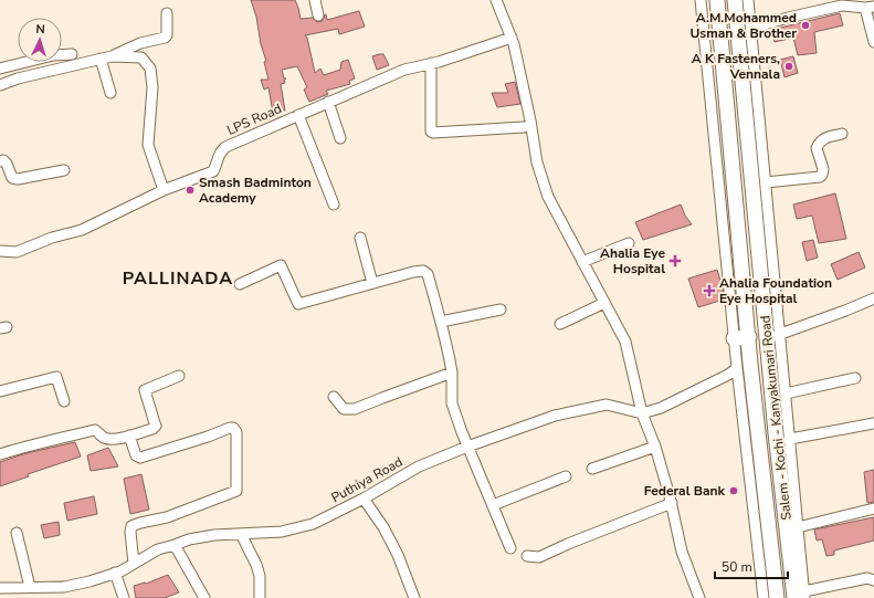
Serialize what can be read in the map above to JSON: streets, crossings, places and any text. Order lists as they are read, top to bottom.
{
  "streets": {
    "highway": ["Salem - Kochi - Kanyakumari Road"],
    "street": ["LPS Road", "Puthiya Road"]
  },
  "districts": ["PALLINADA"],
  "places": {
    "other": [
      "A.M.Mohammed Usman & Brother",
      "A K Fasteners, Vennala",
      "Smash Badminton Academy",
      "Federal Bank"
    ],
    "health": ["Ahalia Eye Hospital", "Ahalia Foundation Eye Hospital"]
  },
  "scale_bar": "50 m",
  "north": "top"
}
